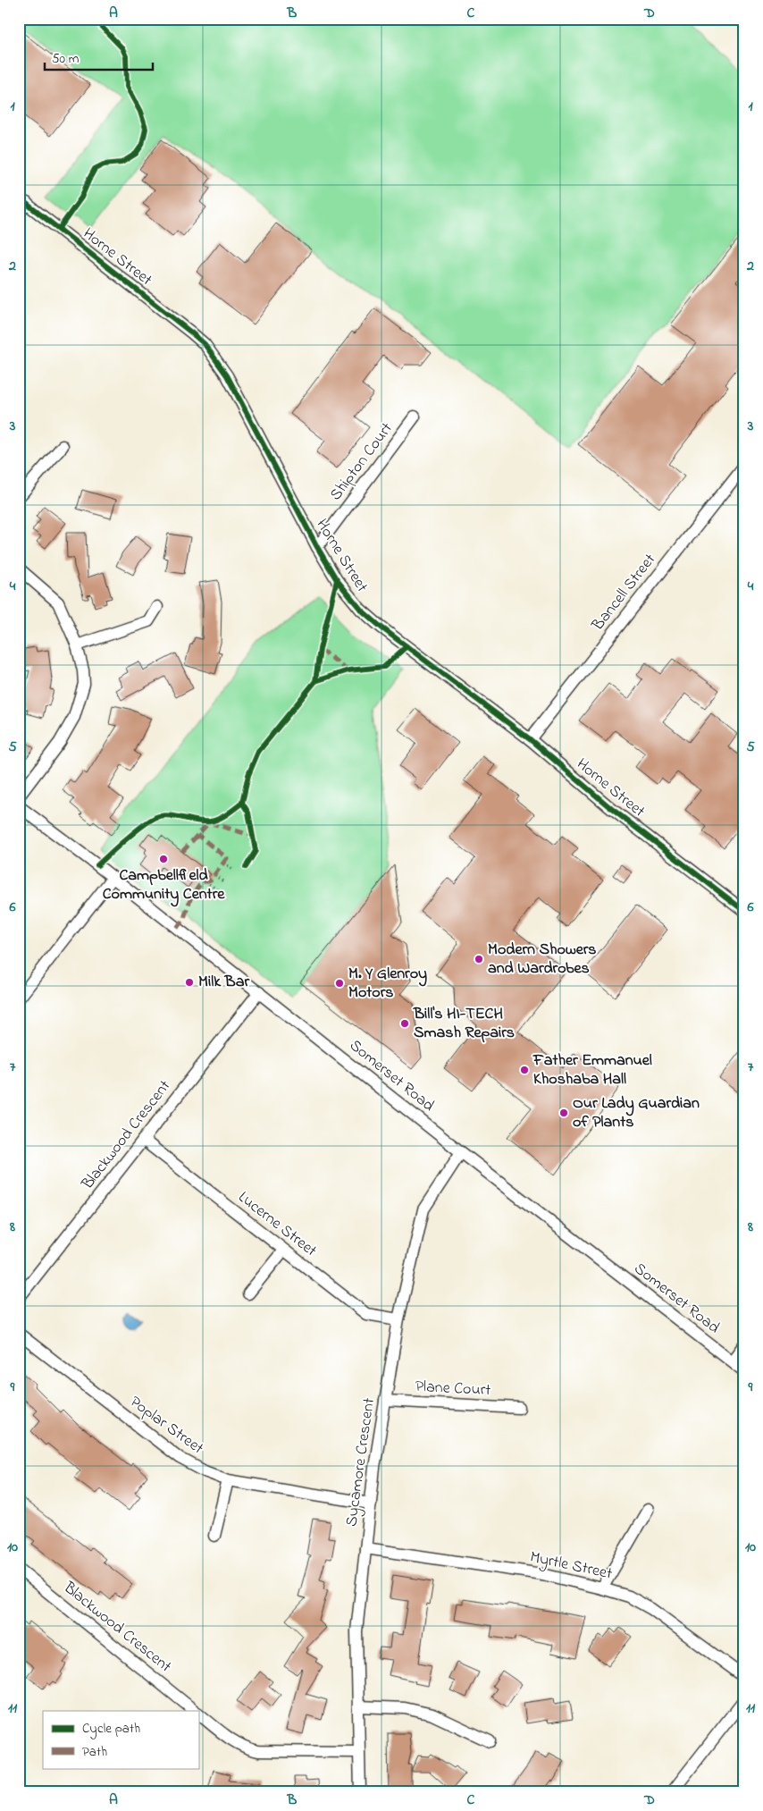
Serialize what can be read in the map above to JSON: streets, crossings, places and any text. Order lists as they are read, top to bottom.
{
  "streets": {
    "street": [
      "Horne Street",
      "Shipton Court",
      "Bancell Street",
      "Somerset Road",
      "Blackwood Crescent",
      "Lucerne Street",
      "Plane Court",
      "Poplar Street",
      "Sycamore Crescent",
      "Myrtle Street"
    ]
  },
  "crossings": [
    ["Horne Street", "Shipton Court"],
    ["Horne Street", "Bancell Street"],
    ["Somerset Road", "Blackwood Crescent"],
    ["Somerset Road", "Sycamore Crescent"],
    ["Blackwood Crescent", "Lucerne Street"],
    ["Blackwood Crescent", "Sycamore Crescent"],
    ["Lucerne Street", "Sycamore Crescent"],
    ["Plane Court", "Sycamore Crescent"],
    ["Poplar Street", "Sycamore Crescent"],
    ["Sycamore Crescent", "Myrtle Street"]
  ],
  "places": [
    "Campbellfield Community Centre",
    "Modern Showers and Wardrobes",
    "Milk Bar",
    "M. Y Glenroy Motors",
    "Bill's HI-TECH Smash Repairs",
    "Father Emmanuel Khoshaba Hall",
    "Our Lady Guardian of Plants"
  ],
  "legend": ["Cycle path", "Path"],
  "scale_bar": "50 m",
  "grid": {
    "columns": [
      "A",
      "B",
      "C",
      "D"
    ],
    "rows": [
      "1",
      "2",
      "3",
      "4",
      "5",
      "6",
      "7",
      "8",
      "9",
      "10",
      "11"
    ]
  }
}
